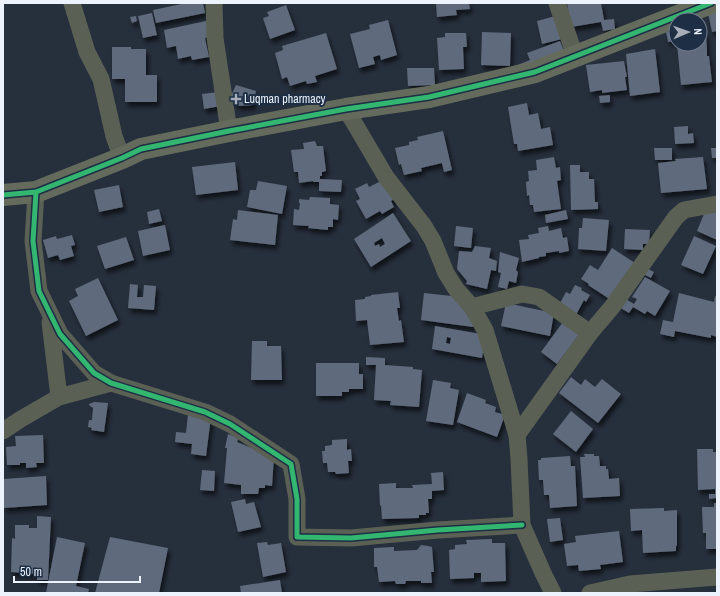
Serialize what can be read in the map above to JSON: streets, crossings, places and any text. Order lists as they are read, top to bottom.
{
  "places": {
    "health": ["Luqman pharmacy"]
  },
  "scale_bar": "50 m",
  "north": "right"
}
